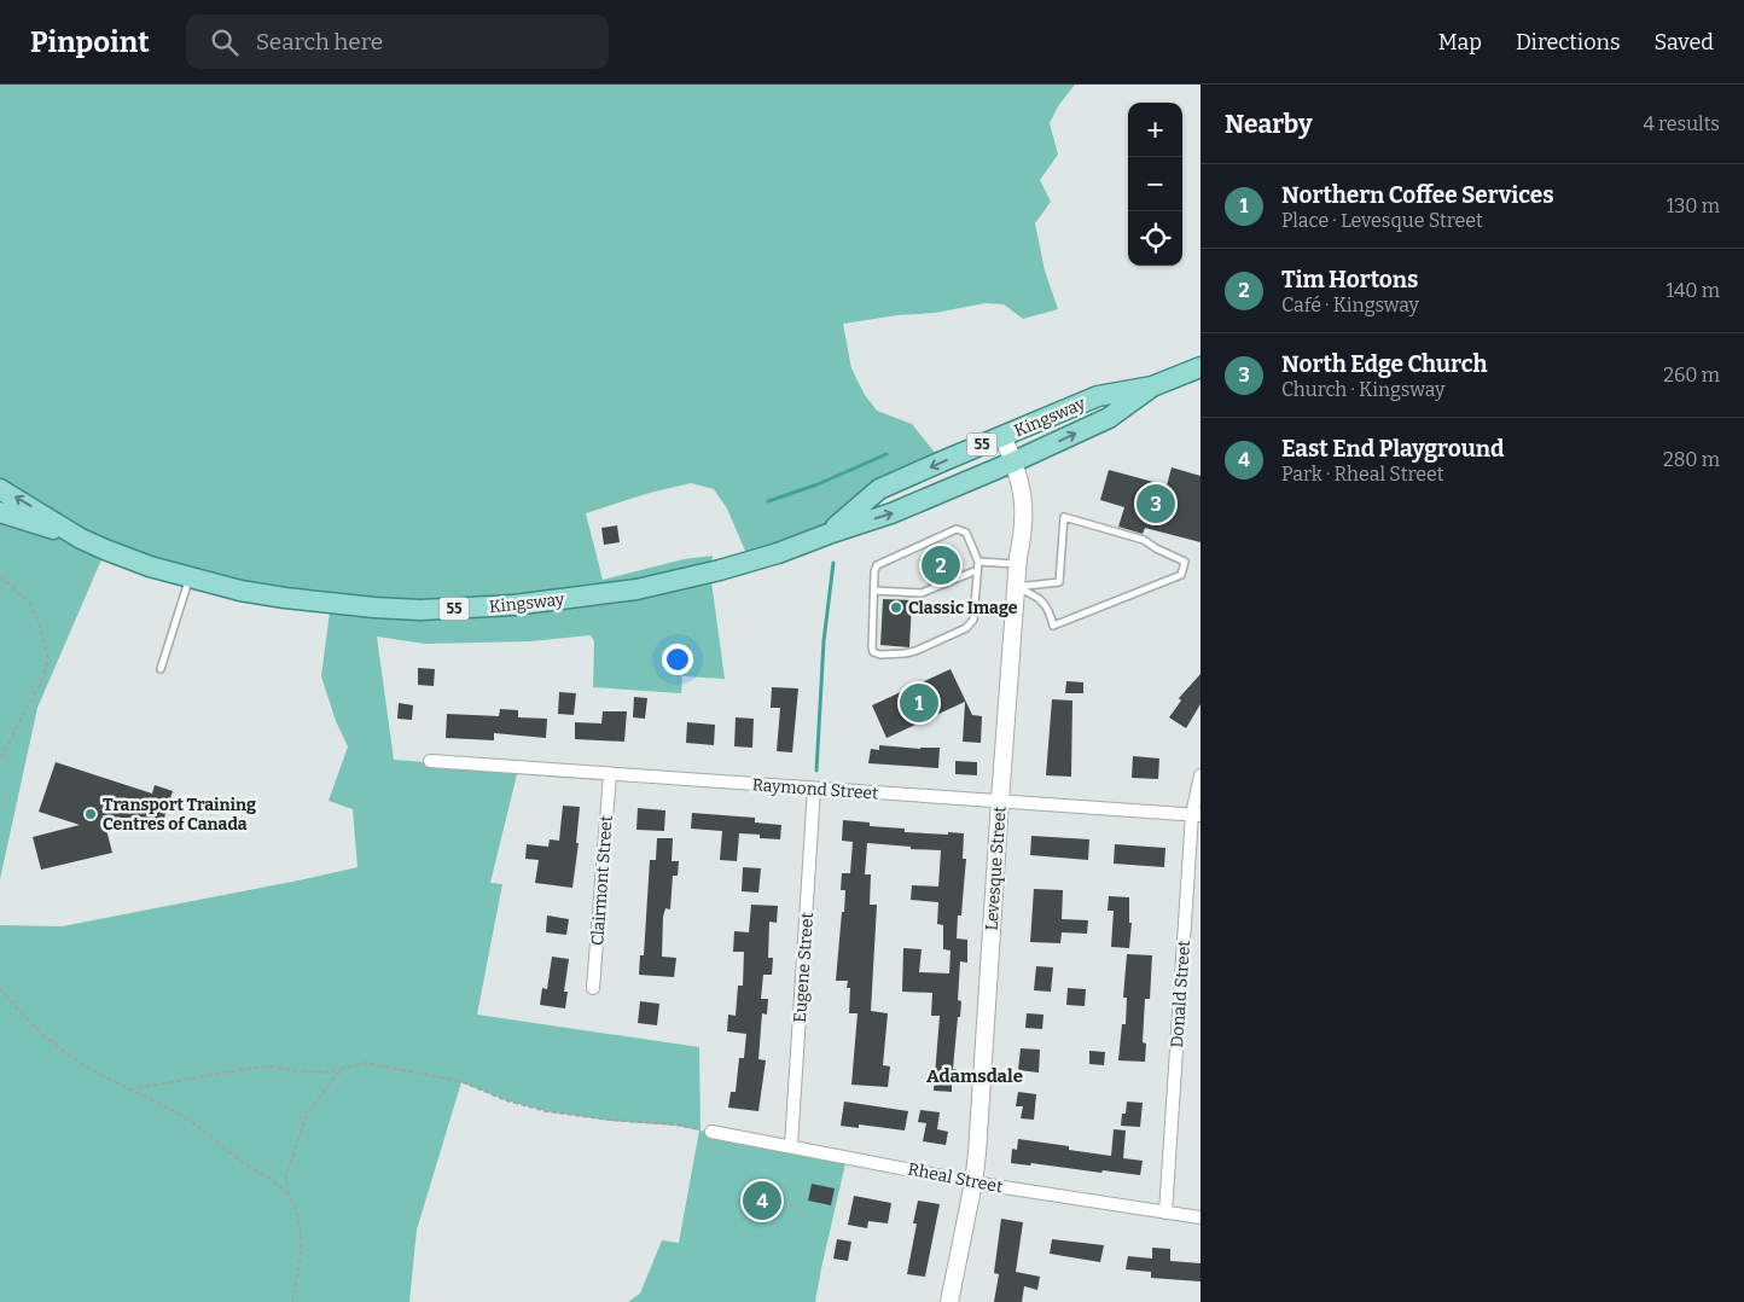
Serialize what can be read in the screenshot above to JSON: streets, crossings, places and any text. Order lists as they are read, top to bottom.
{
  "streets": {
    "main road": ["Kingsway", "55"],
    "street": [
      "Raymond Street",
      "Levesque Street",
      "Clairmont Street",
      "Eugene Street",
      "Donald Street",
      "Rheal Street"
    ]
  },
  "crossings": [
    ["Kingsway", "Levesque Street"],
    ["Raymond Street", "Levesque Street"],
    ["Raymond Street", "Clairmont Street"],
    ["Raymond Street", "Eugene Street"],
    ["Raymond Street", "Donald Street"],
    ["Levesque Street", "Rheal Street"],
    ["Eugene Street", "Rheal Street"],
    ["Donald Street", "Rheal Street"]
  ],
  "districts": ["Adamsdale"],
  "places": ["Classic Image", "Transport Training Centres of Canada"],
  "page": {
    "header": "Pinpoint",
    "search": "Search here",
    "nav": ["Map", "Directions", "Saved"],
    "heading": ["Nearby", "4 results"],
    "map_buttons": ["+", "−"],
    "list": [
      {
        "mark": "1",
        "name": "Northern Coffee Services",
        "note": "Place · Levesque Street",
        "value": "130 m"
      },
      {
        "mark": "2",
        "name": "Tim Hortons",
        "note": "Café · Kingsway",
        "value": "140 m"
      },
      {
        "mark": "3",
        "name": "North Edge Church",
        "note": "Church · Kingsway",
        "value": "260 m"
      },
      {
        "mark": "4",
        "name": "East End Playground",
        "note": "Park · Rheal Street",
        "value": "280 m"
      }
    ],
    "pins": [
      "3",
      "2",
      "1",
      "4"
    ]
  }
}
